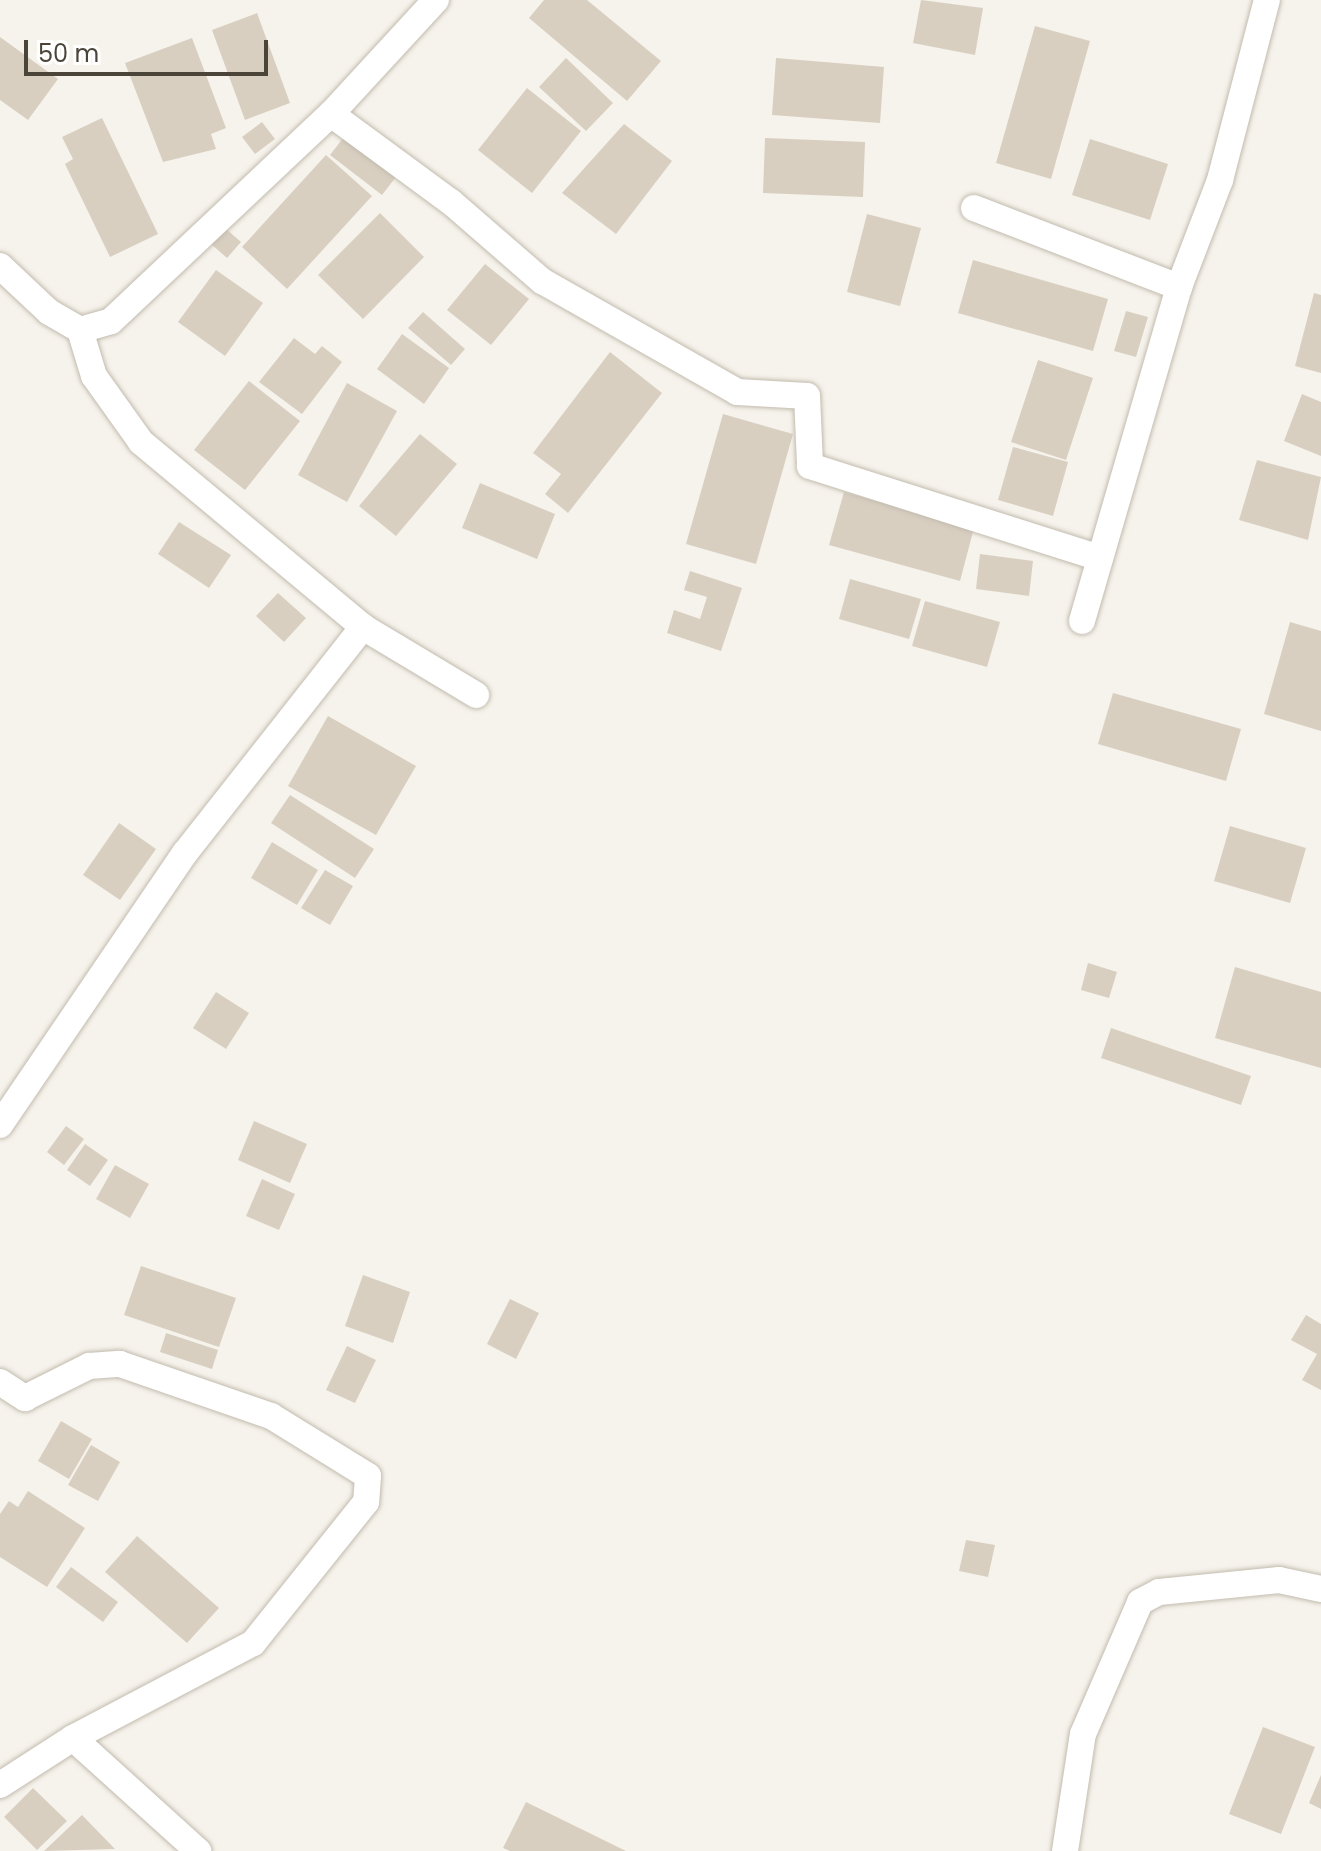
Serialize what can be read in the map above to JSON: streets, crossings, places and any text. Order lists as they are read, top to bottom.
{
  "scale_bar": "50 m"
}
